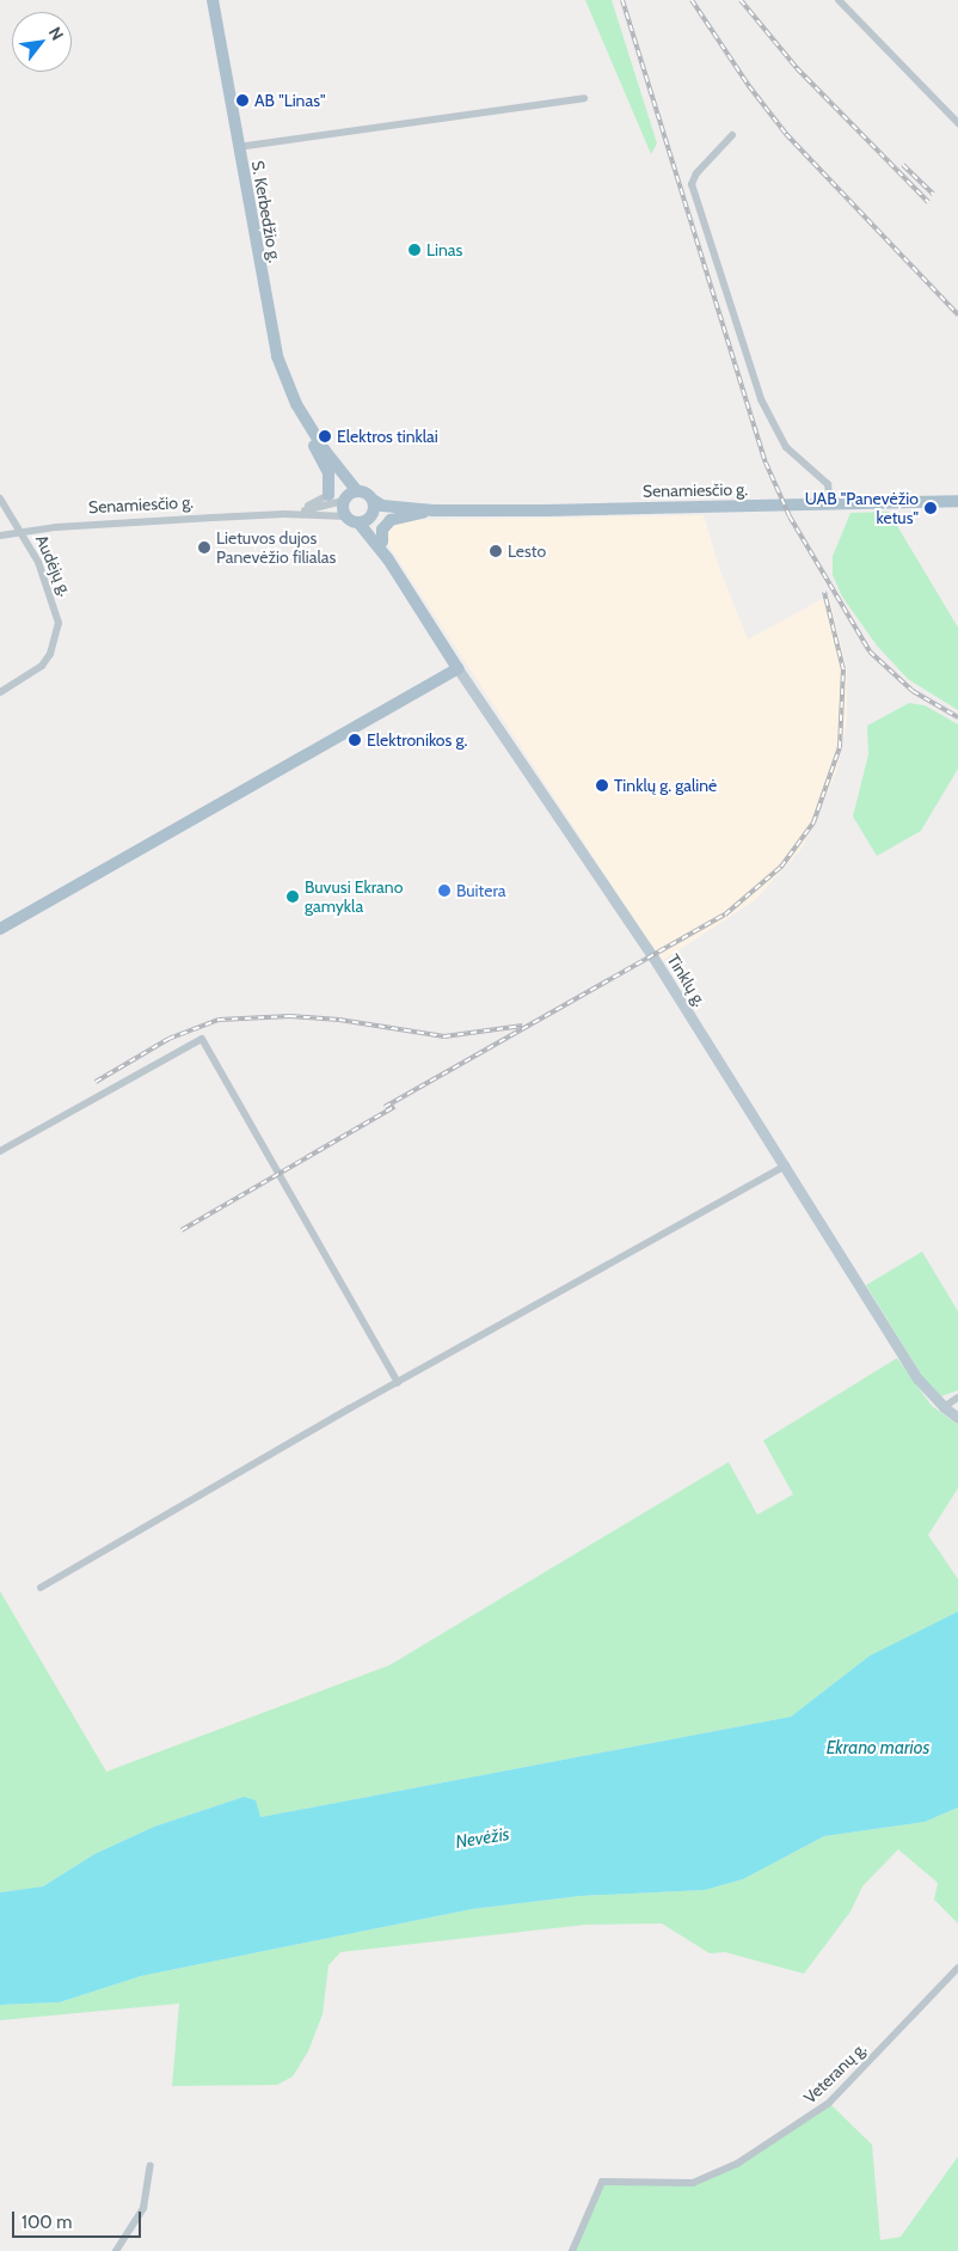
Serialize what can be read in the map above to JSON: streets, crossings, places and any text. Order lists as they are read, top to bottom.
{
  "streets": {
    "main road": ["S. Kerbedžio g.", "Senamiesčio g.", "Tinklų g."],
    "street": ["Audėjų g.", "Veteranų g."]
  },
  "crossings": [
    ["S. Kerbedžio g.", "Senamiesčio g."],
    ["Senamiesčio g.", "Audėjų g."],
    ["Senamiesčio g.", "Tinklų g."]
  ],
  "water": ["Ekrano marios", "Nevėžis"],
  "places": [
    "AB \"Linas\"",
    "Linas",
    "Elektros tinklai",
    "UAB \"Panevėžio ketus\"",
    "Lietuvos dujos Panevėžio filialas",
    "Lesto",
    "Elektronikos g.",
    "Tinklų g. galinė",
    "Buitera",
    "Buvusi Ekrano gamykla"
  ],
  "scale_bar": "100 m",
  "north": "top right"
}
